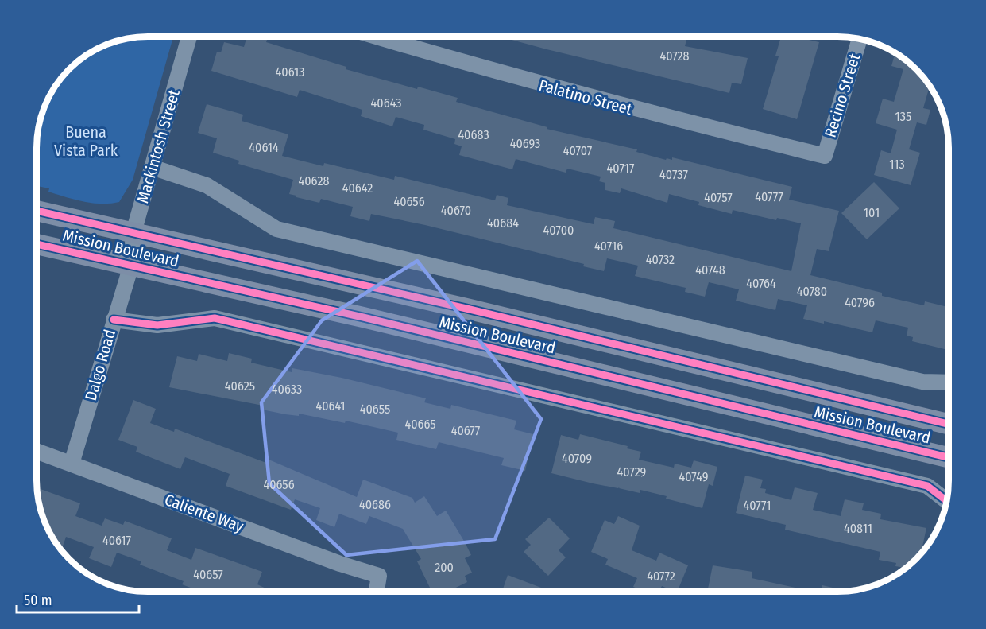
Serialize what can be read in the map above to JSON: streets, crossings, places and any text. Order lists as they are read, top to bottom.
{
  "streets": {
    "main road": ["Mission Boulevard"],
    "street": [
      "Recino Street",
      "Palatino Street",
      "Mackintosh Street",
      "Dalgo Road",
      "Caliente Way"
    ]
  },
  "crossings": [
    ["Recino Street", "Palatino Street"],
    ["Mackintosh Street", "Mission Boulevard"],
    ["Mackintosh Street", "Dalgo Road"],
    ["Mission Boulevard", "Dalgo Road"],
    ["Dalgo Road", "Caliente Way"]
  ],
  "parks": ["Buena Vista Park"],
  "house_numbers": [
    "40728",
    "40613",
    "40643",
    "135",
    "40683",
    "40693",
    "40614",
    "40707",
    "113",
    "40717",
    "40737",
    "40628",
    "40642",
    "40777",
    "40757",
    "40656",
    "40670",
    "101",
    "40684",
    "40700",
    "40716",
    "40732",
    "40748",
    "40764",
    "40780",
    "40796",
    "40625",
    "40633",
    "40641",
    "40655",
    "40665",
    "40677",
    "40709",
    "40729",
    "40749",
    "40656",
    "40686",
    "40771",
    "40811",
    "40617",
    "200",
    "40657",
    "40772"
  ],
  "scale_bar": "50 m"
}
